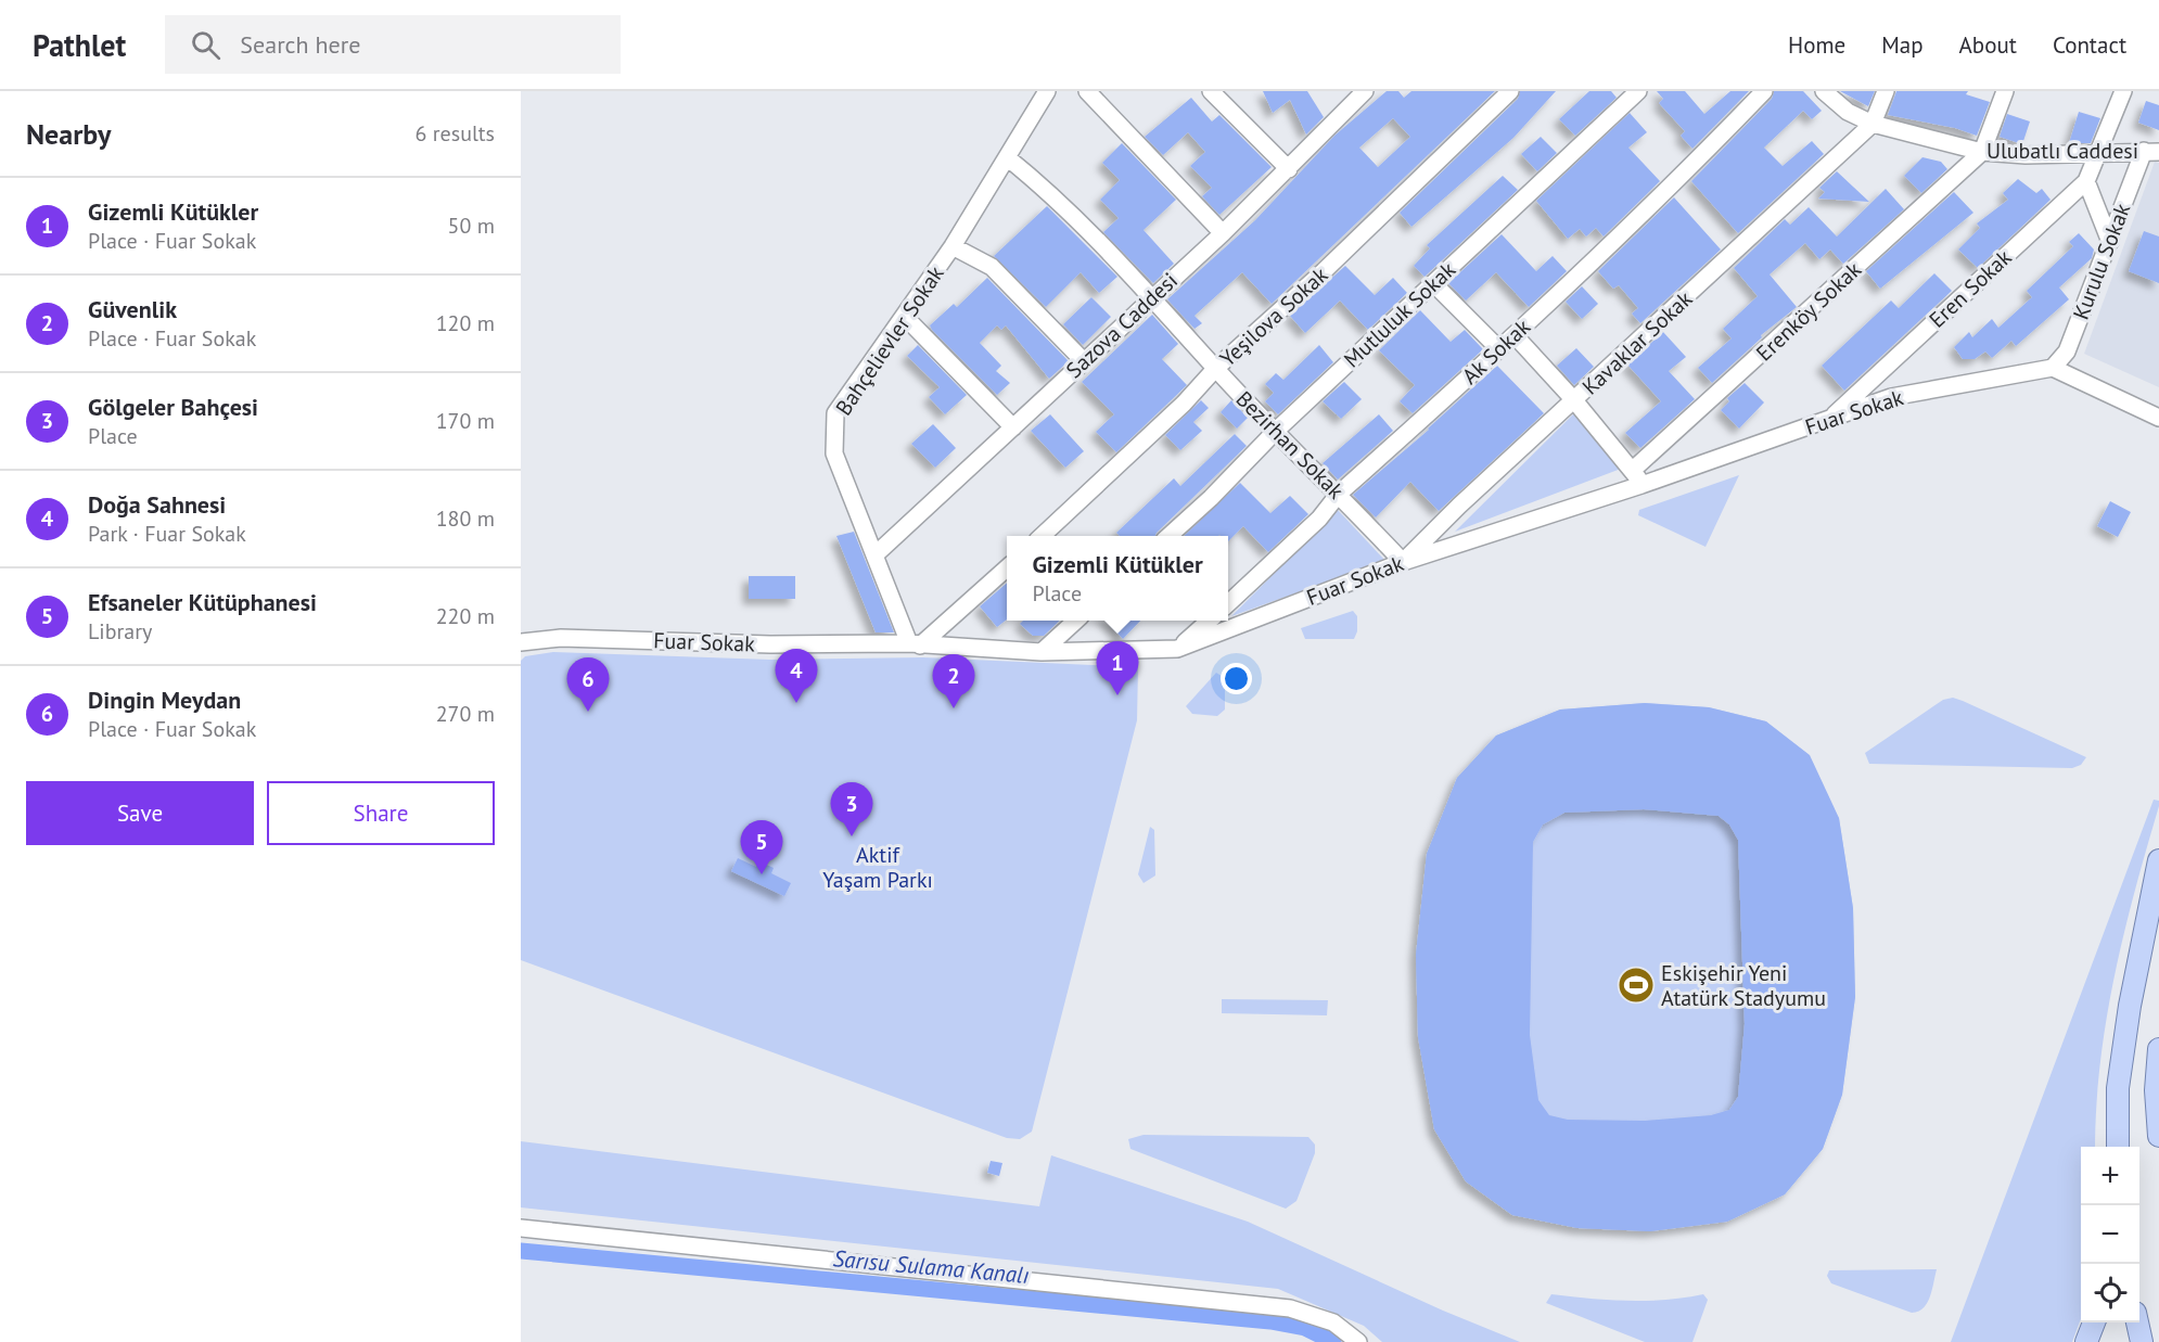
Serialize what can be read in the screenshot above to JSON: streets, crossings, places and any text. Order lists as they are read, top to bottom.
{
  "streets": {
    "street": [
      "Ulubatlı Caddesi",
      "Kurulu Sokak",
      "Eren Sokak",
      "Erenköy Sokak",
      "Mutluluk Sokak",
      "Yeşilova Sokak",
      "Sazova Caddesi",
      "Bahçelievler Sokak",
      "Kavaklar Sokak",
      "Ak Sokak",
      "Fuar Sokak",
      "Bezirhan Sokak"
    ]
  },
  "crossings": [
    ["Ulubatlı Caddesi", "Kurulu Sokak"],
    ["Ulubatlı Caddesi", "Eren Sokak"],
    ["Ulubatlı Caddesi", "Erenköy Sokak"],
    ["Ulubatlı Caddesi", "Kavaklar Sokak"],
    ["Kurulu Sokak", "Fuar Sokak"],
    ["Eren Sokak", "Fuar Sokak"],
    ["Mutluluk Sokak", "Bezirhan Sokak"],
    ["Yeşilova Sokak", "Bezirhan Sokak"],
    ["Sazova Caddesi", "Bahçelievler Sokak"],
    ["Sazova Caddesi", "Bezirhan Sokak"],
    ["Bahçelievler Sokak", "Fuar Sokak"],
    ["Bahçelievler Sokak", "Bezirhan Sokak"],
    ["Kavaklar Sokak", "Fuar Sokak"],
    ["Kavaklar Sokak", "Bezirhan Sokak"],
    ["Ak Sokak", "Bezirhan Sokak"],
    ["Fuar Sokak", "Bezirhan Sokak"]
  ],
  "water": ["Sarısu Sulama Kanalı"],
  "parks": ["Aktif Yaşam Parkı"],
  "places": {
    "sports": ["Eskişehir Yeni Atatürk Stadyumu"]
  },
  "page": {
    "header": "Pathlet",
    "search": "Search here",
    "nav": [
      "Home",
      "Map",
      "About",
      "Contact"
    ],
    "heading": ["Nearby", "6 results"],
    "list": [
      {
        "mark": "1",
        "name": "Gizemli Kütükler",
        "note": "Place · Fuar Sokak",
        "value": "50 m"
      },
      {
        "mark": "2",
        "name": "Güvenlik",
        "note": "Place · Fuar Sokak",
        "value": "120 m"
      },
      {
        "mark": "3",
        "name": "Gölgeler Bahçesi",
        "note": "Place",
        "value": "170 m"
      },
      {
        "mark": "4",
        "name": "Doğa Sahnesi",
        "note": "Park · Fuar Sokak",
        "value": "180 m"
      },
      {
        "mark": "5",
        "name": "Efsaneler Kütüphanesi",
        "note": "Library",
        "value": "220 m"
      },
      {
        "mark": "6",
        "name": "Dingin Meydan",
        "note": "Place · Fuar Sokak",
        "value": "270 m"
      }
    ],
    "popup": ["Gizemli Kütükler", "Place"],
    "pins": [
      "1",
      "4",
      "2",
      "6",
      "3",
      "5"
    ],
    "buttons": ["Save", "Share"],
    "map_buttons": ["+", "−"]
  }
}
